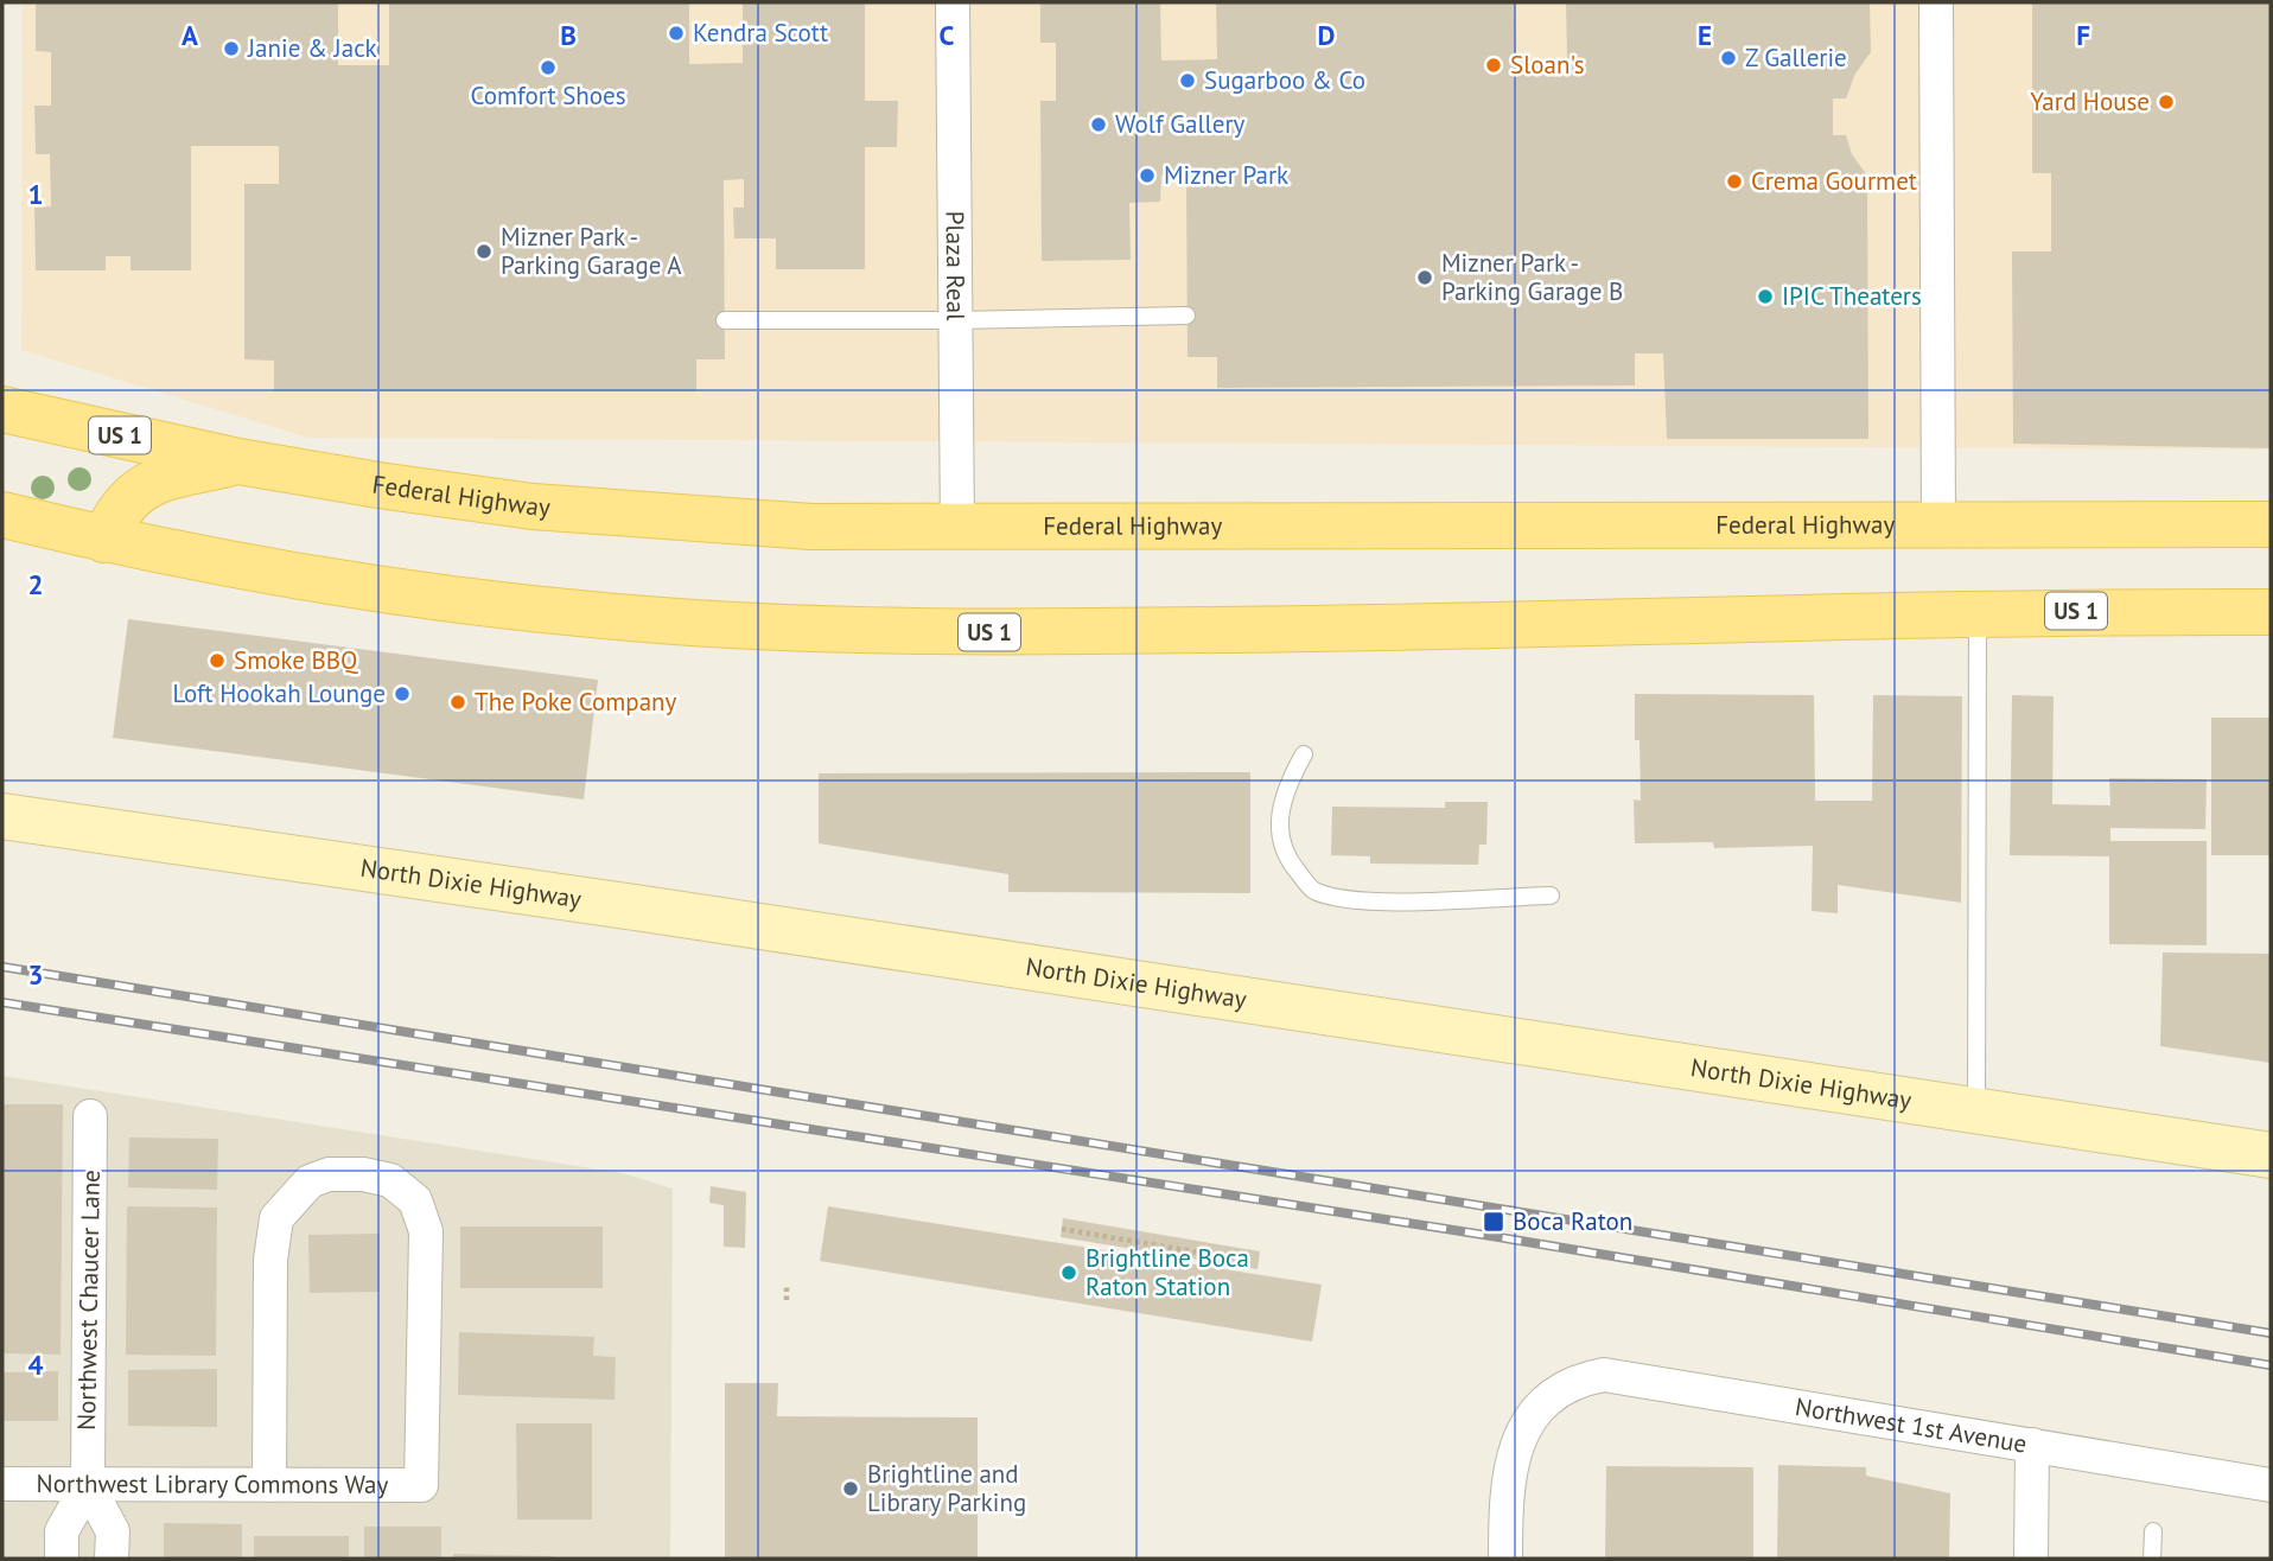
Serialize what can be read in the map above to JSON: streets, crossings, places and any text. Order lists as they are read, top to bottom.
{
  "streets": {
    "main road": ["US 1", "Federal Highway", "North Dixie Highway"],
    "street": [
      "Plaza Real",
      "Northwest Chaucer Lane",
      "Northwest 1st Avenue",
      "Northwest Library Commons Way"
    ]
  },
  "crossings": [
    ["Plaza Real", "Federal Highway"],
    ["Northwest Chaucer Lane", "Northwest Library Commons Way"]
  ],
  "places": {
    "other": [
      "Kendra Scott",
      "Janie & Jack",
      "Z Gallerie",
      "Sloan's",
      "Comfort Shoes",
      "Sugarboo & Co",
      "Yard House",
      "Wolf Gallery",
      "Mizner Park",
      "Crema Gourmet",
      "Mizner Park - Parking Garage A",
      "Mizner Park - Parking Garage B",
      "IPIC Theaters",
      "Smoke BBQ",
      "Loft Hookah Lounge",
      "The Poke Company",
      "Brightline Boca Raton Station",
      "Brightline and Library Parking"
    ],
    "transit": ["Boca Raton"]
  },
  "grid": {
    "columns": [
      "A",
      "B",
      "C",
      "D",
      "E",
      "F"
    ],
    "rows": [
      "1",
      "2",
      "3",
      "4"
    ]
  }
}
